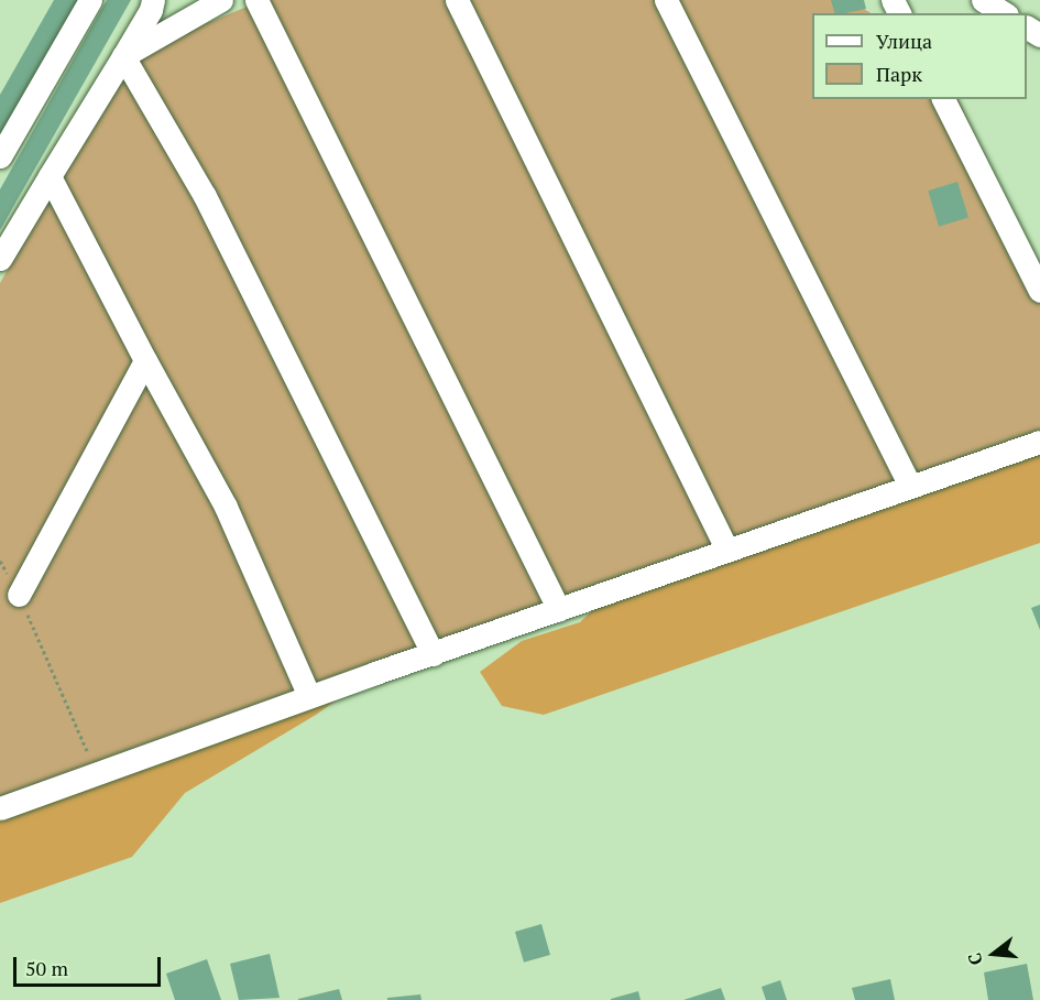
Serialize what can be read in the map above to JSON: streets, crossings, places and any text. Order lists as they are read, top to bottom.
{
  "legend": ["Улица", "Парк"],
  "scale_bar": "50 m",
  "north": "left"
}
